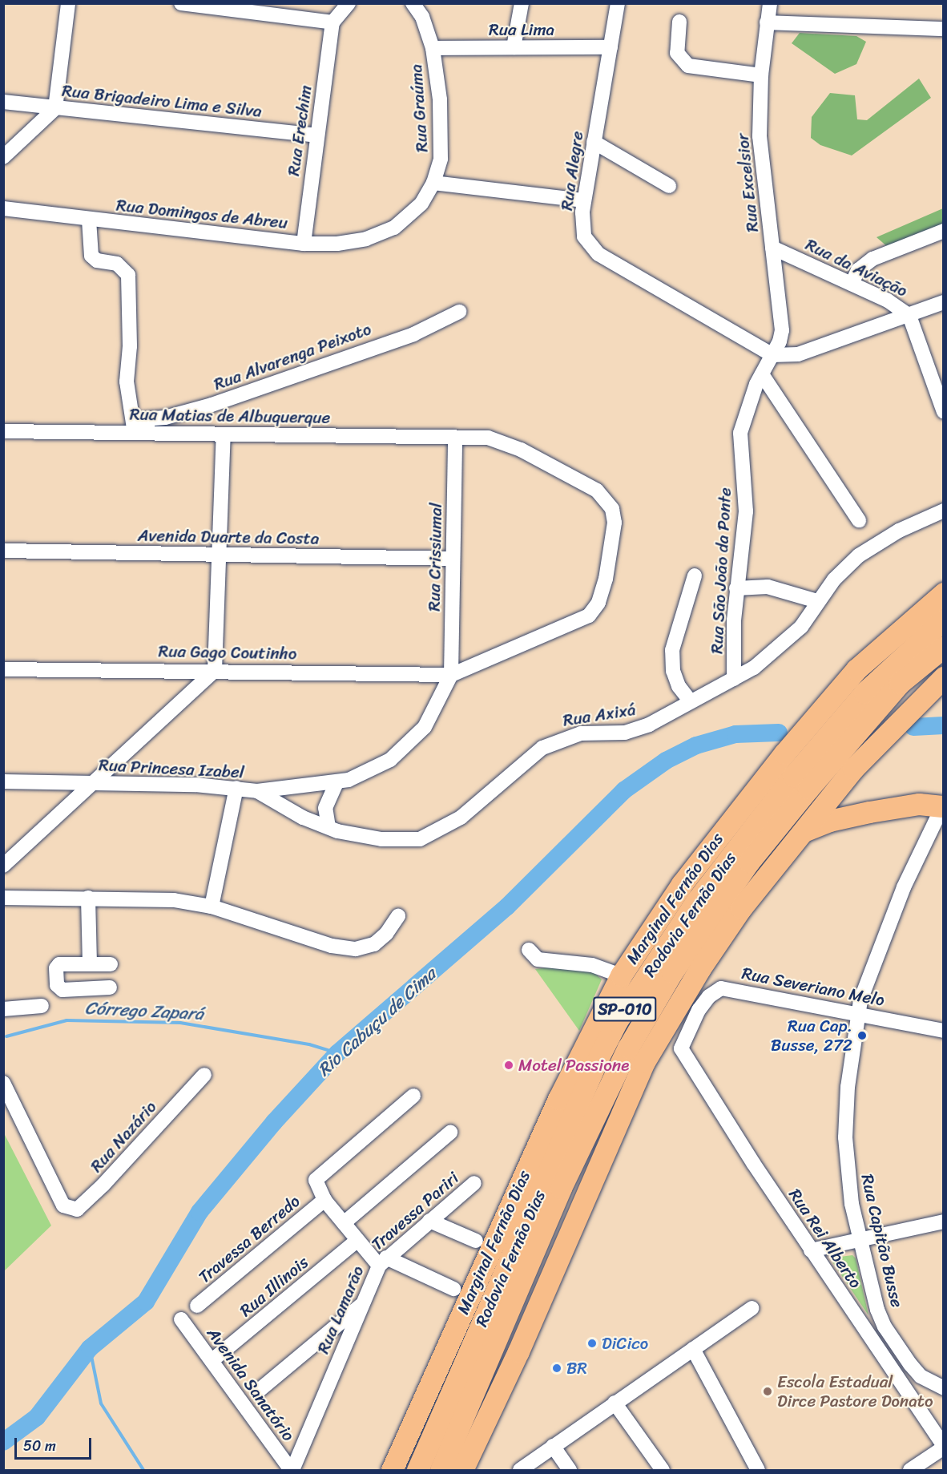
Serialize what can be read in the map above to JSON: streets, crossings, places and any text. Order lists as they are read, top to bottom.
{
  "streets": {
    "highway": ["Marginal Fernão Dias", "Rodovia Fernão Dias", "SP-010"],
    "street": [
      "Rua Lima",
      "Rua Brigadeiro Lima e Silva",
      "Rua Graúma",
      "Rua Erechim",
      "Rua Alegre",
      "Rua Excelsior",
      "Rua Domingos de Abreu",
      "Rua da Aviação",
      "Rua Alvarenga Peixoto",
      "Rua Matias de Albuquerque",
      "Avenida Duarte da Costa",
      "Rua Crissiumal",
      "Rua São João da Ponte",
      "Rua Gago Coutinho",
      "Rua Axixá",
      "Rua Princesa Izabel",
      "Rua Severiano Melo",
      "Rua Nazário",
      "Travessa Pariri",
      "Rua Rei Alberto",
      "Travessa Berredo",
      "Rua Capitão Busse",
      "Rua Illinois",
      "Rua Lamarão",
      "Avenida Sanatório"
    ]
  },
  "crossings": [
    ["Rua Lima", "Rua Graúma"],
    ["Rua Lima", "Rua Alegre"],
    ["Rua Brigadeiro Lima e Silva", "Rua Erechim"],
    ["Rua Graúma", "Rua Domingos de Abreu"],
    ["Rua Erechim", "Rua Domingos de Abreu"],
    ["Rua Alegre", "Rua Excelsior"],
    ["Rua Alegre", "Rua São João da Ponte"],
    ["Rua Excelsior", "Rua da Aviação"],
    ["Rua Excelsior", "Rua São João da Ponte"],
    ["Rua Alvarenga Peixoto", "Rua Matias de Albuquerque"],
    ["Rua Matias de Albuquerque", "Rua Crissiumal"],
    ["Rua Matias de Albuquerque", "Rua Gago Coutinho"],
    ["Rua Matias de Albuquerque", "Rua Princesa Izabel"],
    ["Avenida Duarte da Costa", "Rua Crissiumal"],
    ["Rua Crissiumal", "Rua Gago Coutinho"],
    ["Rua Crissiumal", "Rua Princesa Izabel"],
    ["Rua São João da Ponte", "Rua Axixá"],
    ["Rua Gago Coutinho", "Rua Princesa Izabel"],
    ["Rua Axixá", "Rua Princesa Izabel"],
    ["Rua Severiano Melo", "Rua Rei Alberto"],
    ["Rua Severiano Melo", "Rua Capitão Busse"],
    ["Travessa Pariri", "Rua Lamarão"],
    ["Travessa Berredo", "Rua Lamarão"],
    ["Rua Illinois", "Rua Lamarão"],
    ["Rua Illinois", "Avenida Sanatório"],
    ["Rua Lamarão", "Avenida Sanatório"]
  ],
  "water": ["Córrego Zapará", "Rio Cabuçu de Cima"],
  "places": [
    "Rua Cap. Busse, 272",
    "Motel Passione",
    "DiCico",
    "BR",
    "Escola Estadual Dirce Pastore Donato"
  ],
  "scale_bar": "50 m"
}
